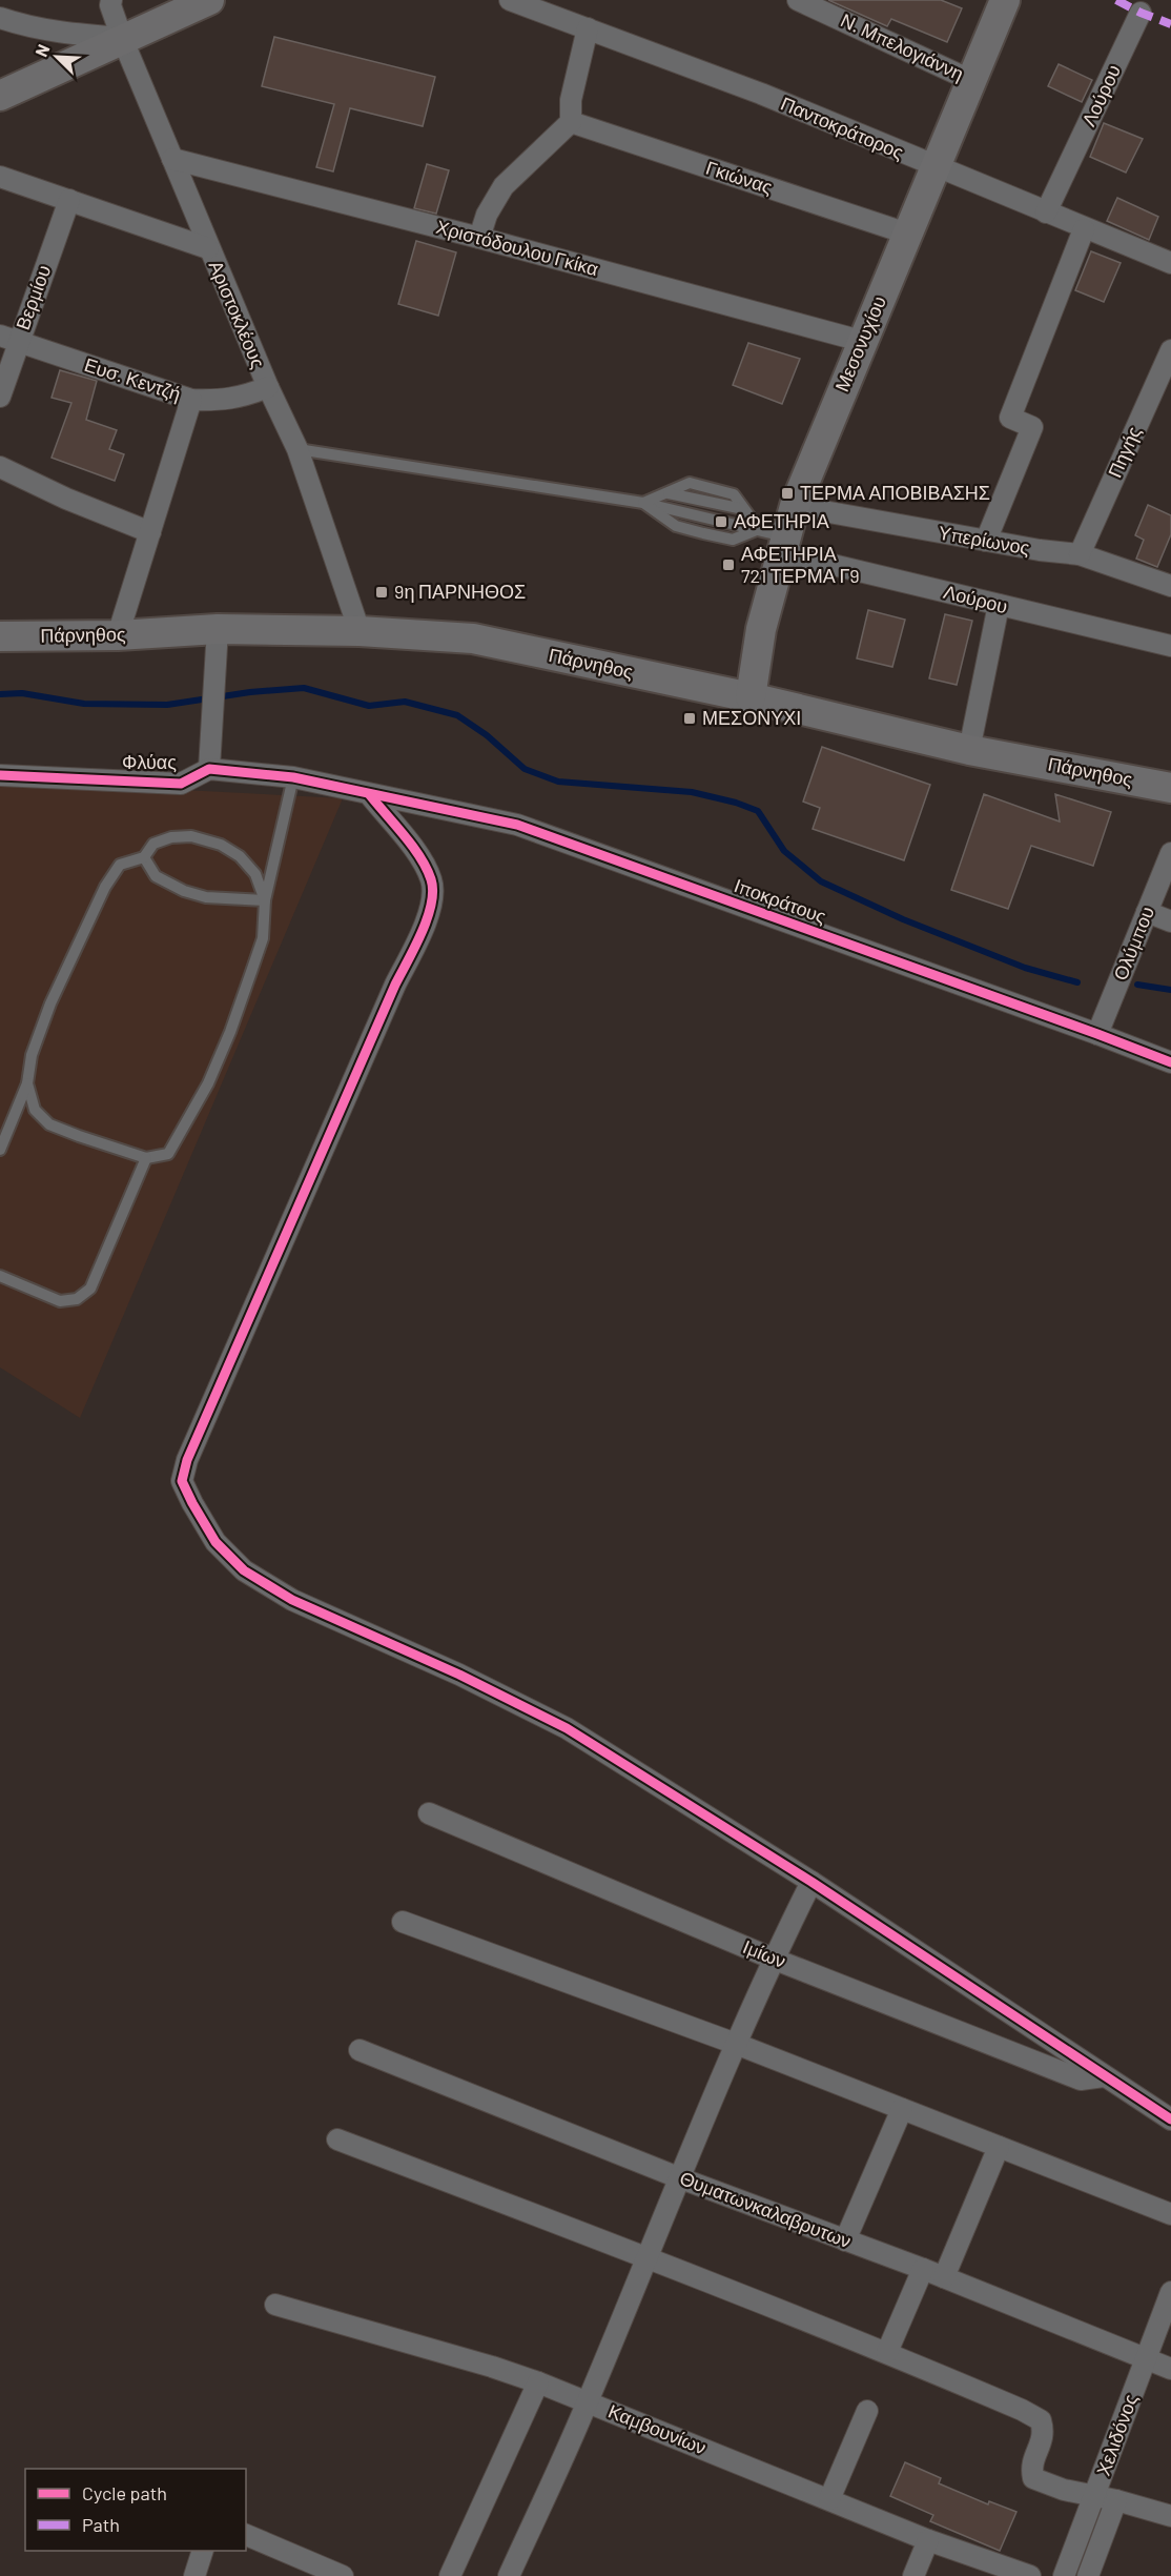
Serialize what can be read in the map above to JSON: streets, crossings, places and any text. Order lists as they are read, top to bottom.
{
  "streets": {
    "main road": ["Μεσονυχίου", "Πάρνηθος"],
    "street": [
      "Ν. Μπελογιάννη",
      "Λούρου",
      "Παντοκράτορος",
      "Γκιώνας",
      "Χριστόδουλου Γκίκα",
      "Βερμίου",
      "Αριστοκλέους",
      "Ευσ. Κεντζή",
      "Πηγής",
      "Υπερίωνος",
      "Φλύας",
      "Ιποκράτους",
      "Ολύμπου",
      "Ιμίων",
      "Θυματωνκαλαβρυτων",
      "Καμβουνίων",
      "Χελιδόνος"
    ]
  },
  "crossings": [
    ["Ν. Μπελογιάννη", "Μεσονυχίου"],
    ["Λούρου", "Παντοκράτορος"],
    ["Λούρου", "Μεσονυχίου"],
    ["Παντοκράτορος", "Μεσονυχίου"],
    ["Γκιώνας", "Μεσονυχίου"],
    ["Χριστόδουλου Γκίκα", "Αριστοκλέους"],
    ["Χριστόδουλου Γκίκα", "Μεσονυχίου"],
    ["Βερμίου", "Ευσ. Κεντζή"],
    ["Αριστοκλέους", "Ευσ. Κεντζή"],
    ["Αριστοκλέους", "Πάρνηθος"],
    ["Μεσονυχίου", "Υπερίωνος"],
    ["Μεσονυχίου", "Πάρνηθος"],
    ["Πηγής", "Υπερίωνος"],
    ["Ιποκράτους", "Ολύμπου"],
    ["Θυματωνκαλαβρυτων", "Χελιδόνος"]
  ],
  "places": {
    "transit": [
      "ΤΕΡΜΑ ΑΠΟΒΙΒΑΣΗΣ",
      "ΑΦΕΤΗΡΙΑ",
      "ΑΦΕΤΗΡΙΑ 721 ΤΕΡΜΑ Γ9",
      "9η ΠΑΡΝΗΘΟΣ",
      "ΜΕΣΟΝΥΧΙ"
    ]
  },
  "legend": ["Cycle path", "Path"],
  "north": "top left"
}
